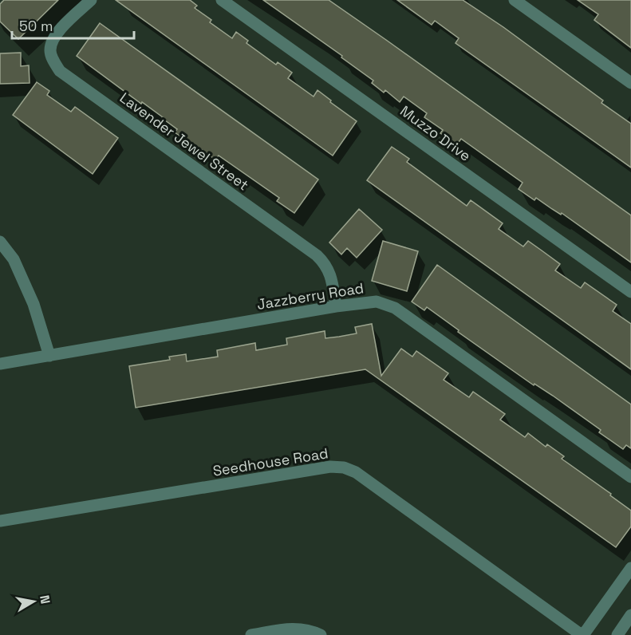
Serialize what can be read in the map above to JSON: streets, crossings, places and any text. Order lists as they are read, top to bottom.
{
  "streets": {
    "street": [
      "Muzzo Drive",
      "Lavender Jewel Street",
      "Jazzberry Road",
      "Seedhouse Road"
    ]
  },
  "crossings": [
    ["Lavender Jewel Street", "Jazzberry Road"]
  ],
  "scale_bar": "50 m",
  "north": "right"
}
